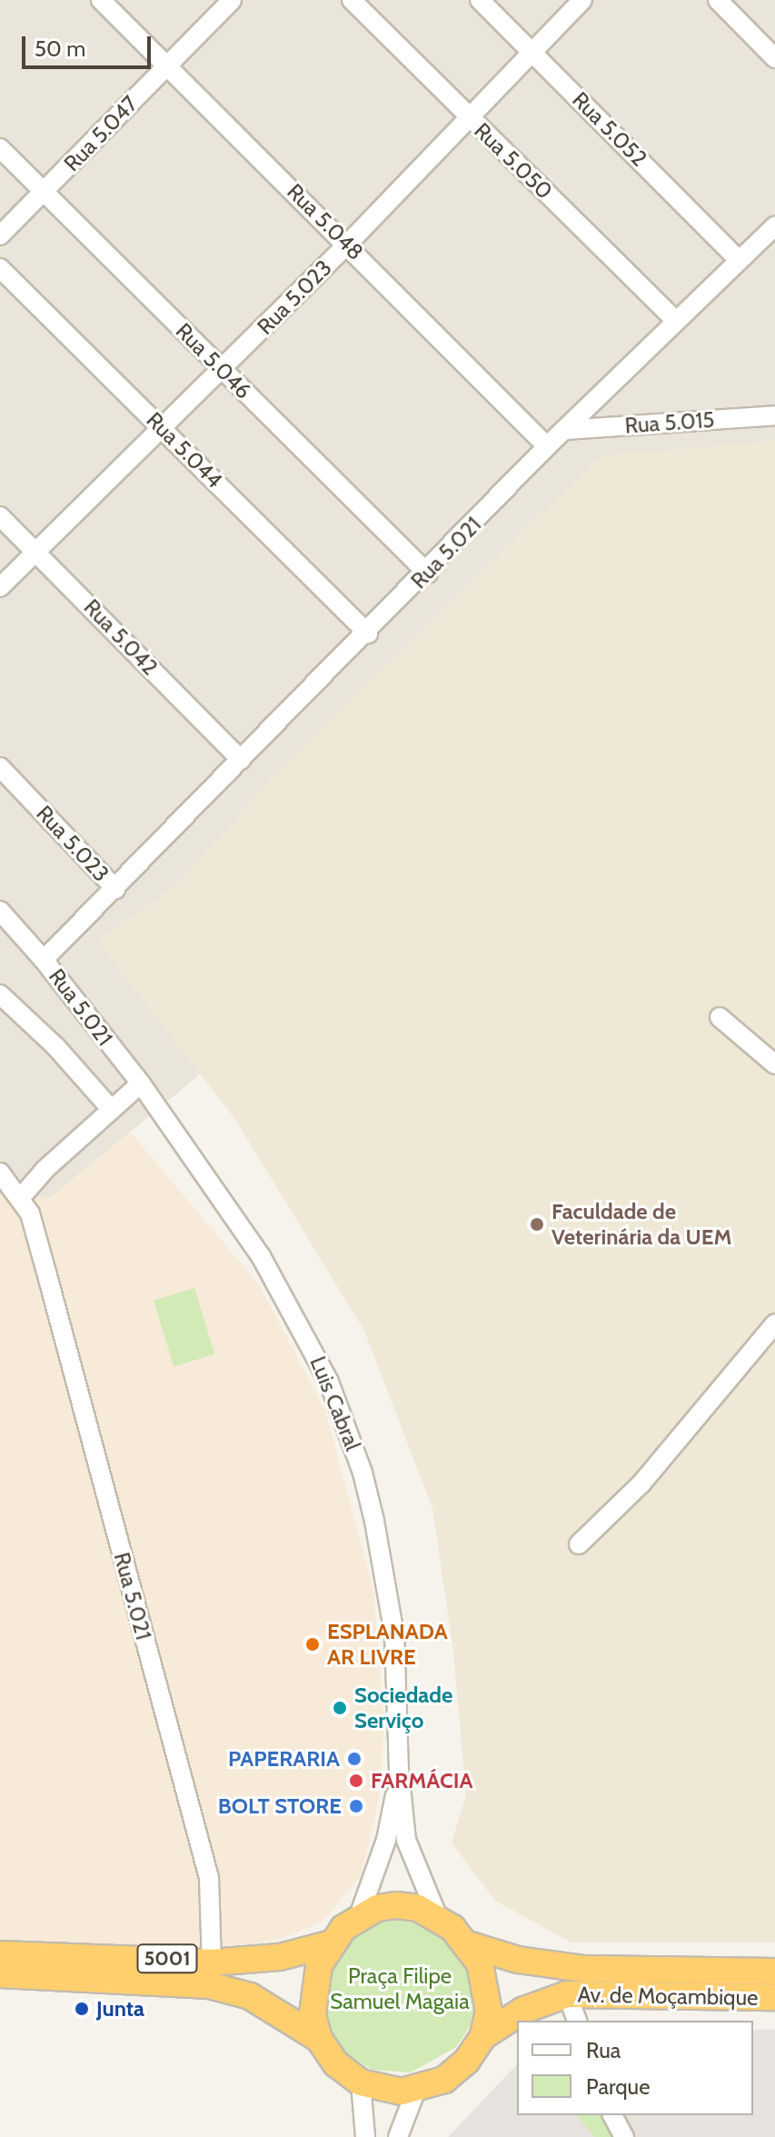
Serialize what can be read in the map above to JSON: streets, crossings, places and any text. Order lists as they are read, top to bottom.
{
  "streets": {
    "highway": ["5001", "Av. de Moçambique"],
    "street": [
      "Rua 5.052",
      "Rua 5.047",
      "Rua 5.050",
      "Rua 5.048",
      "Rua 5.023",
      "Rua 5.046",
      "Rua 5.015",
      "Rua 5.044",
      "Rua 5.021",
      "Rua 5.042",
      "Luis Cabral"
    ]
  },
  "crossings": [
    ["Rua 5.052", "Rua 5.023"],
    ["Rua 5.052", "Rua 5.021"],
    ["Rua 5.047", "Rua 5.048"],
    ["Rua 5.047", "Rua 5.046"],
    ["Rua 5.050", "Rua 5.023"],
    ["Rua 5.050", "Rua 5.021"],
    ["Rua 5.048", "Rua 5.023"],
    ["Rua 5.048", "Rua 5.021"],
    ["Rua 5.023", "Rua 5.046"],
    ["Rua 5.023", "Rua 5.044"],
    ["Rua 5.023", "Rua 5.021"],
    ["Rua 5.023", "Rua 5.042"],
    ["Rua 5.046", "Rua 5.021"],
    ["Rua 5.015", "Rua 5.021"],
    ["Rua 5.044", "Rua 5.021"],
    ["Rua 5.021", "Rua 5.042"],
    ["Rua 5.021", "Luis Cabral"],
    ["Rua 5.021", "5001"],
    ["Luis Cabral", "5001"],
    ["Luis Cabral", "Av. de Moçambique"],
    ["5001", "Av. de Moçambique"]
  ],
  "parks": ["Praça Filipe Samuel Magaia"],
  "places": [
    "Faculdade de Veterinária da UEM",
    "ESPLANADA AR LIVRE",
    "Sociedade Serviço",
    "PAPERARIA",
    "FARMÁCIA",
    "BOLT STORE",
    "Junta"
  ],
  "legend": ["Rua", "Parque"],
  "scale_bar": "50 m"
}
